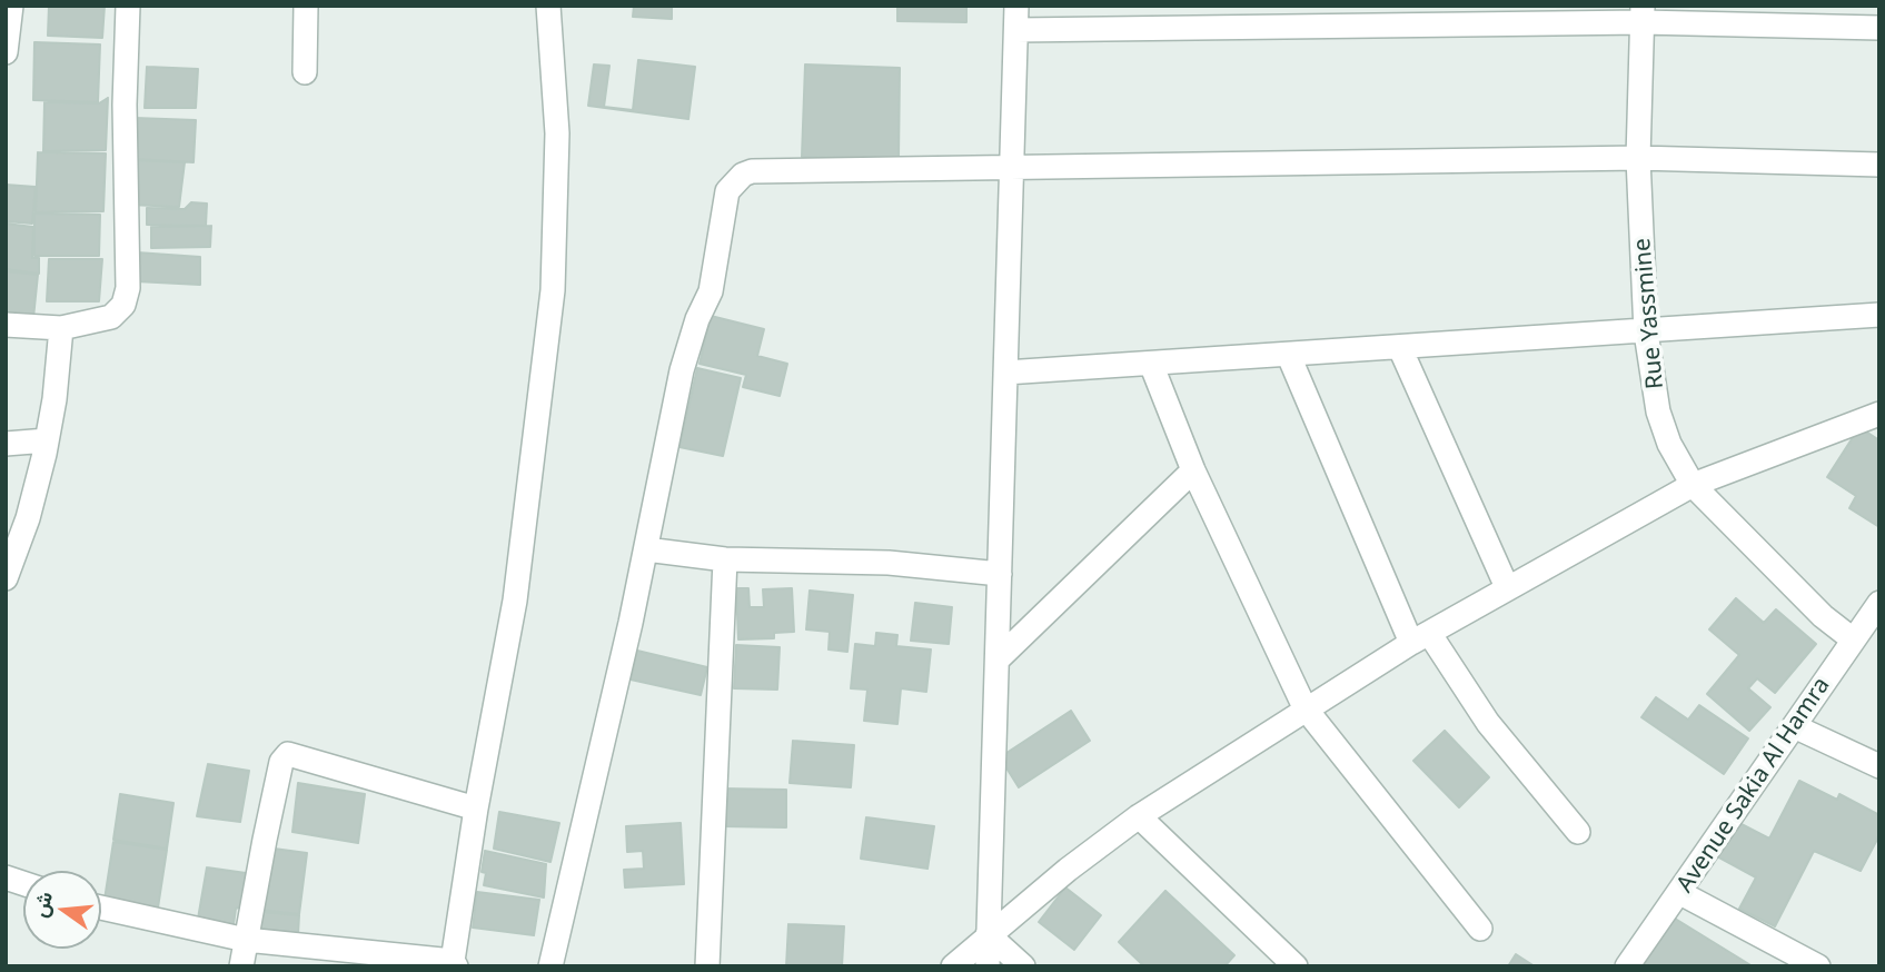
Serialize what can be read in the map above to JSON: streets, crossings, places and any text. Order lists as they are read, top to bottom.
{
  "streets": {
    "street": ["Rue Yassmine", "Avenue Sakia Al Hamra"]
  },
  "crossings": [
    ["Rue Yassmine", "Avenue Sakia Al Hamra"]
  ],
  "north": "left"
}
